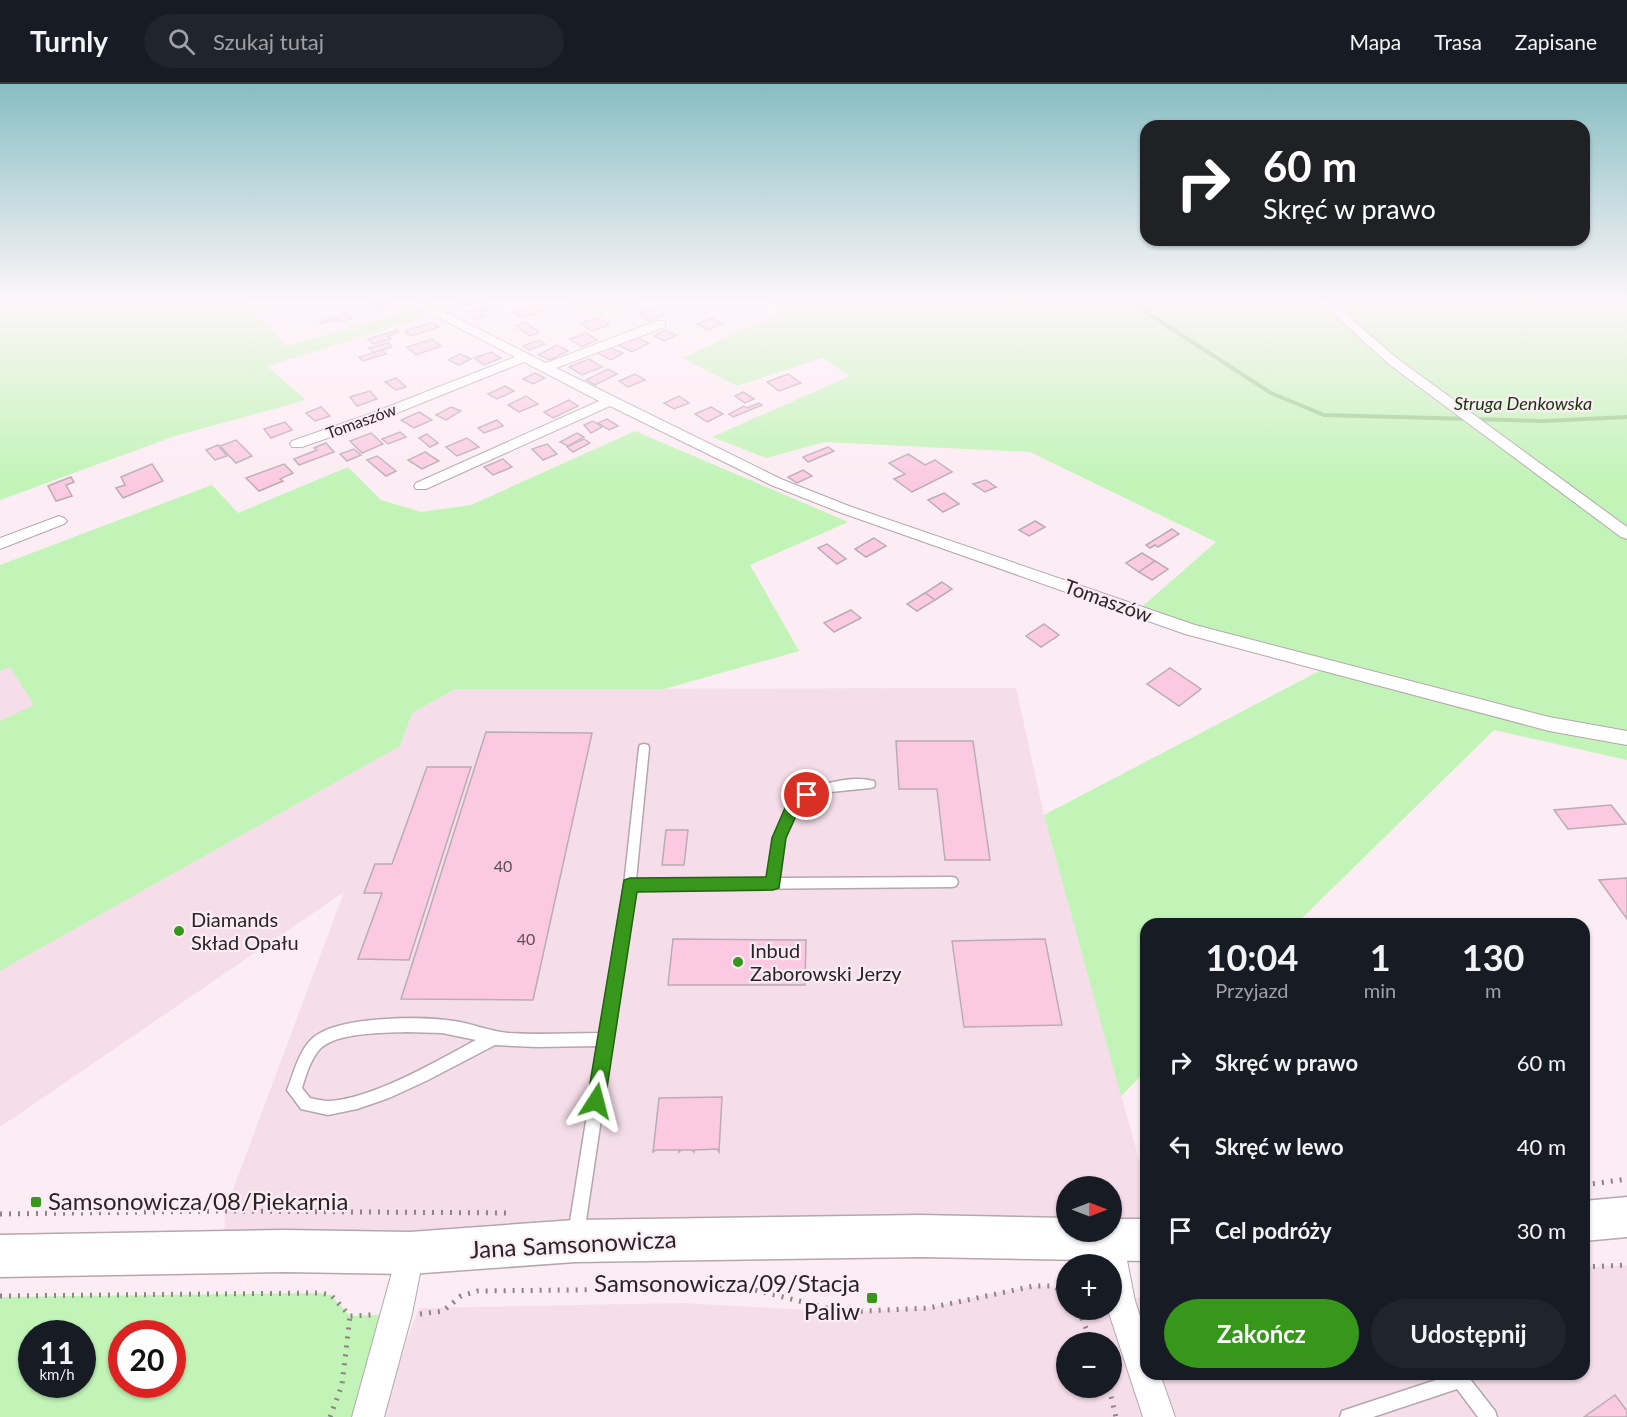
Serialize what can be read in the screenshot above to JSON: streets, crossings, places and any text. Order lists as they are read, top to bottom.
{
  "streets": {
    "main road": ["Jana Samsonowicza"],
    "street": ["Tomaszów"]
  },
  "water": ["Struga Denkowska"],
  "places": {
    "other": ["Diamands Skład Opału", "Inbud Zaborowski Jerzy"],
    "transit": ["Samsonowicza/08/Piekarnia", "Samsonowicza/09/Stacja Paliw"]
  },
  "house_numbers": ["40", "40"],
  "north": "right",
  "page": {
    "header": "Turnly",
    "search": "Szukaj tutaj",
    "nav": ["Mapa", "Trasa", "Zapisane"],
    "turn": ["60 m", "Skręć w prawo"],
    "eta": [
      "10:04",
      "Przyjazd",
      "1",
      "min",
      "130",
      "m"
    ],
    "list": [
      {
        "name": "Skręć w prawo",
        "value": "60 m"
      },
      {
        "name": "Skręć w lewo",
        "value": "40 m"
      },
      {
        "name": "Cel podróży",
        "value": "30 m"
      }
    ],
    "map_buttons": ["+", "−"],
    "buttons": ["Zakończ", "Udostępnij"],
    "speed": "11 km/h",
    "limit": "20"
  }
}
